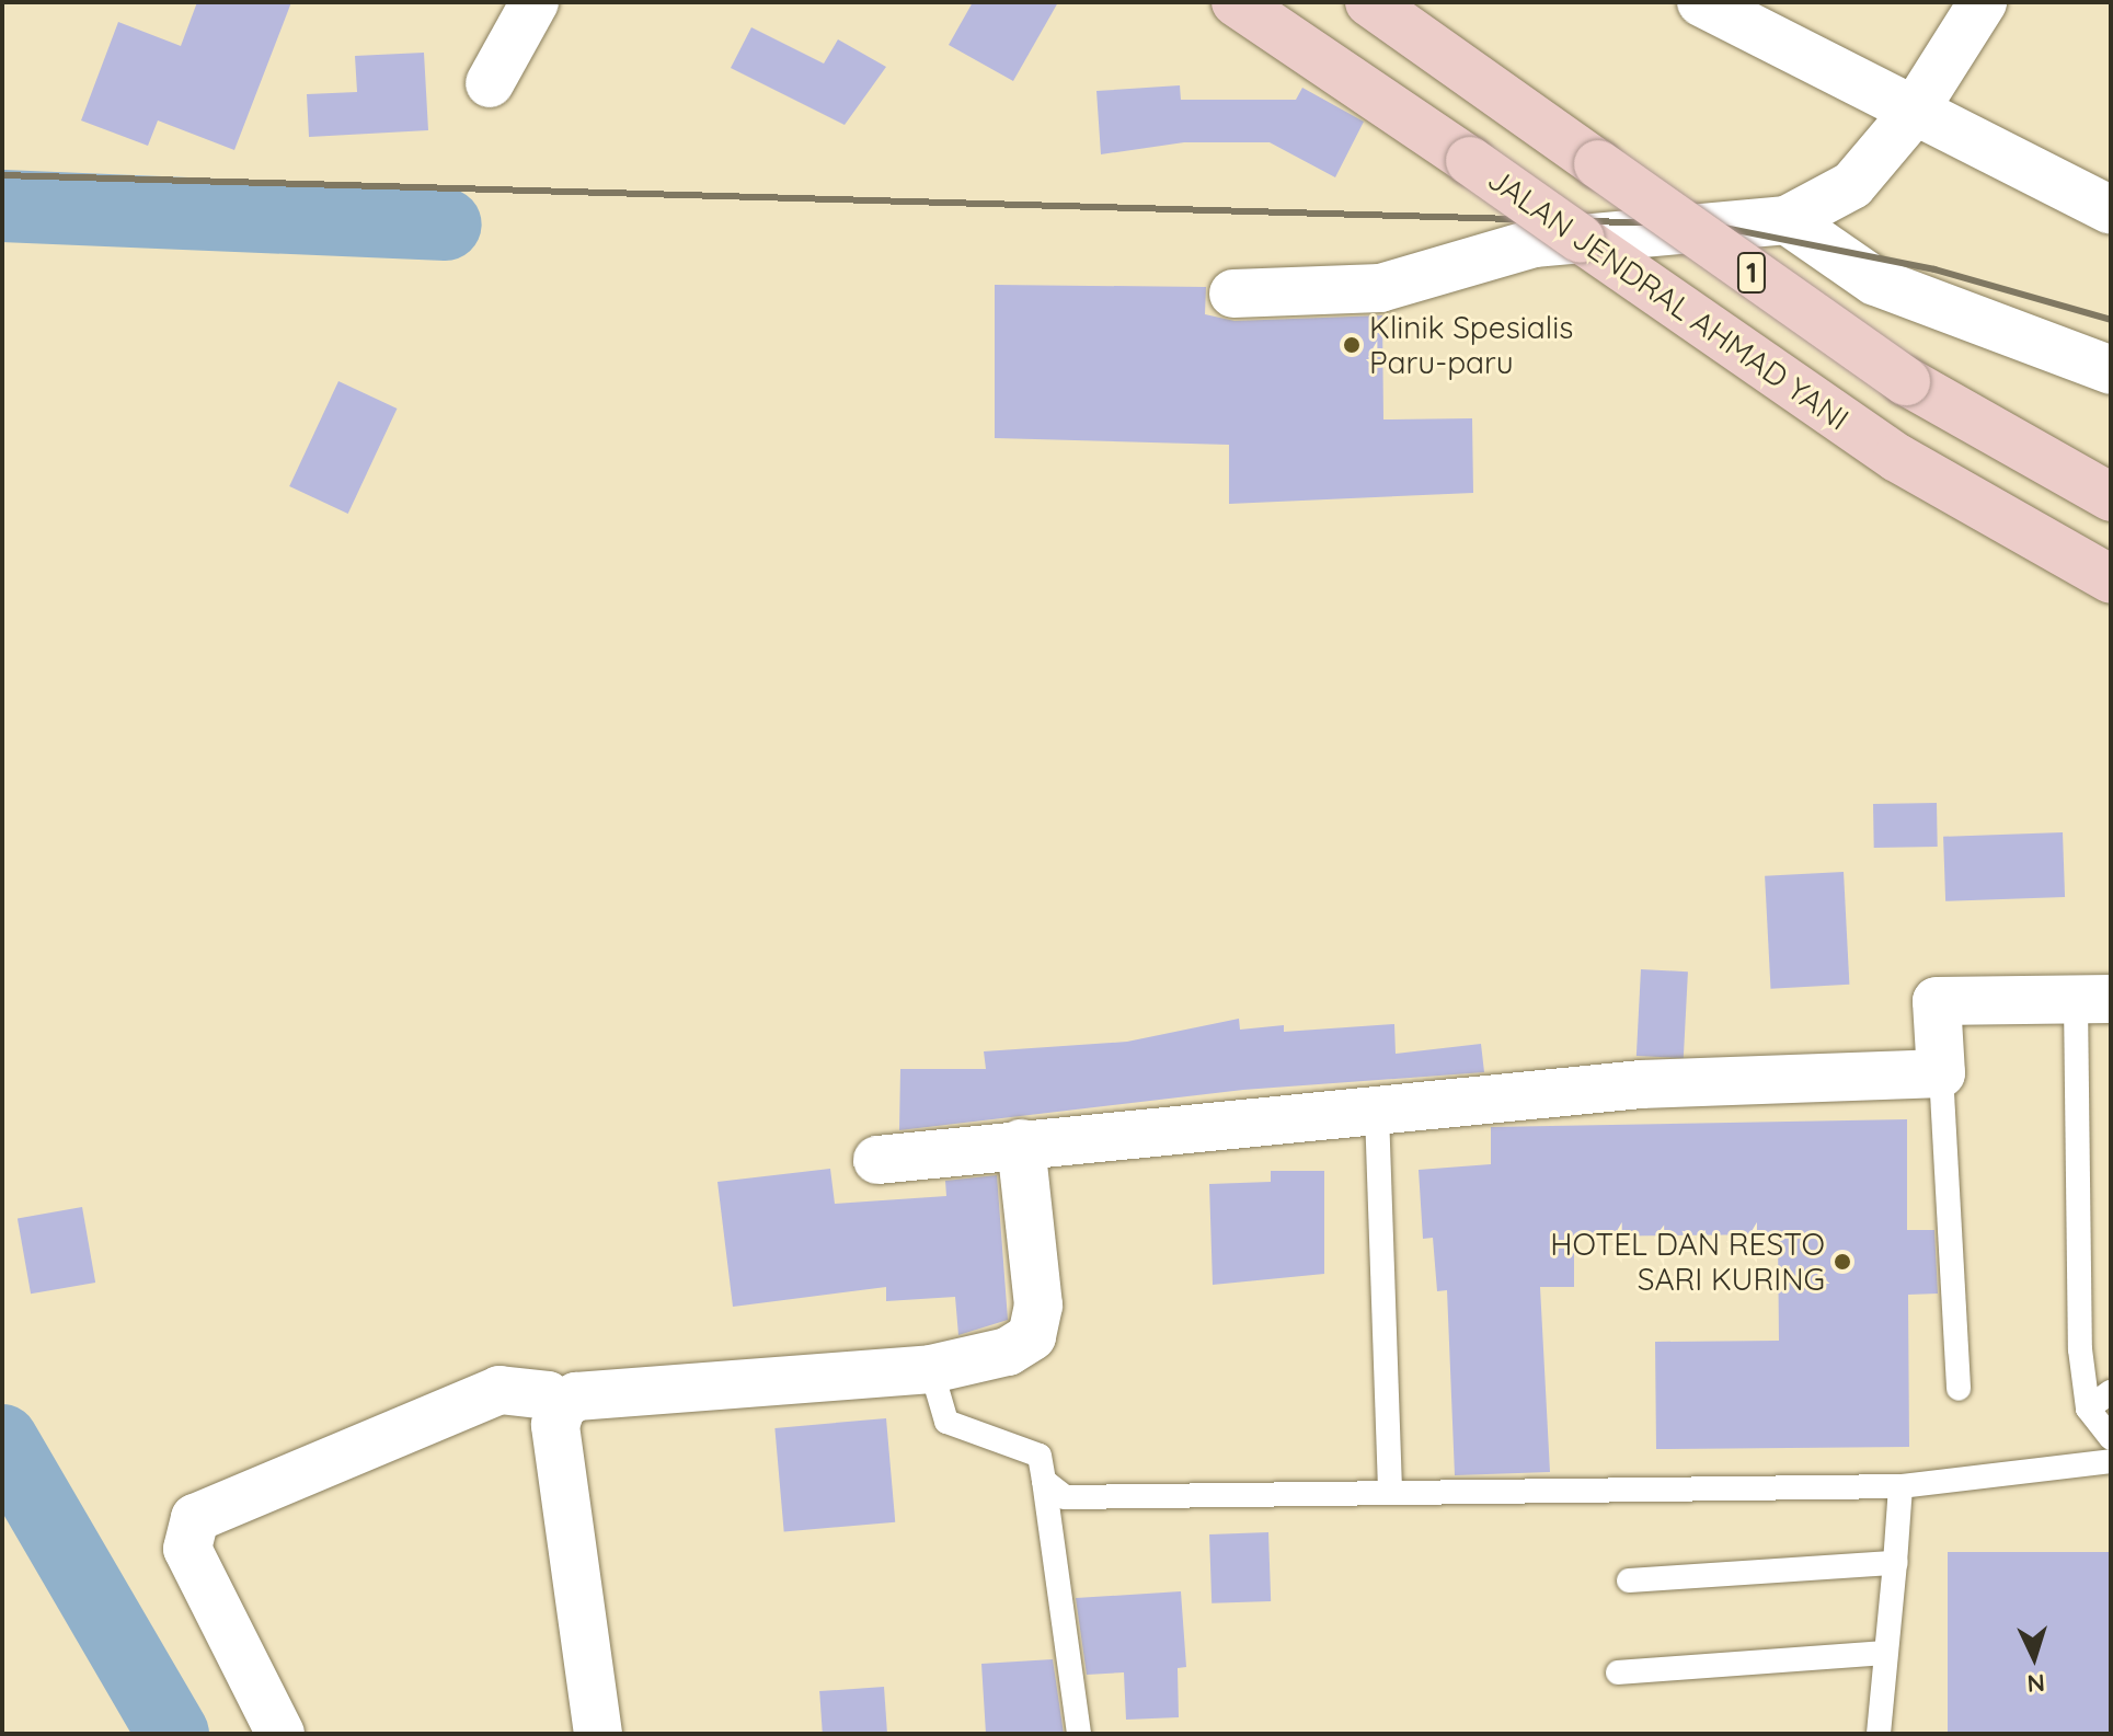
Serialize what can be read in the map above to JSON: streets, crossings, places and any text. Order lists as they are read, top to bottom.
{
  "streets": {
    "highway": ["1", "JALAN JENDRAL AHMAD YANI"]
  },
  "places": ["Klinik Spesialis Paru-paru", "HOTEL DAN RESTO SARI KURING"],
  "north": "bottom"
}
